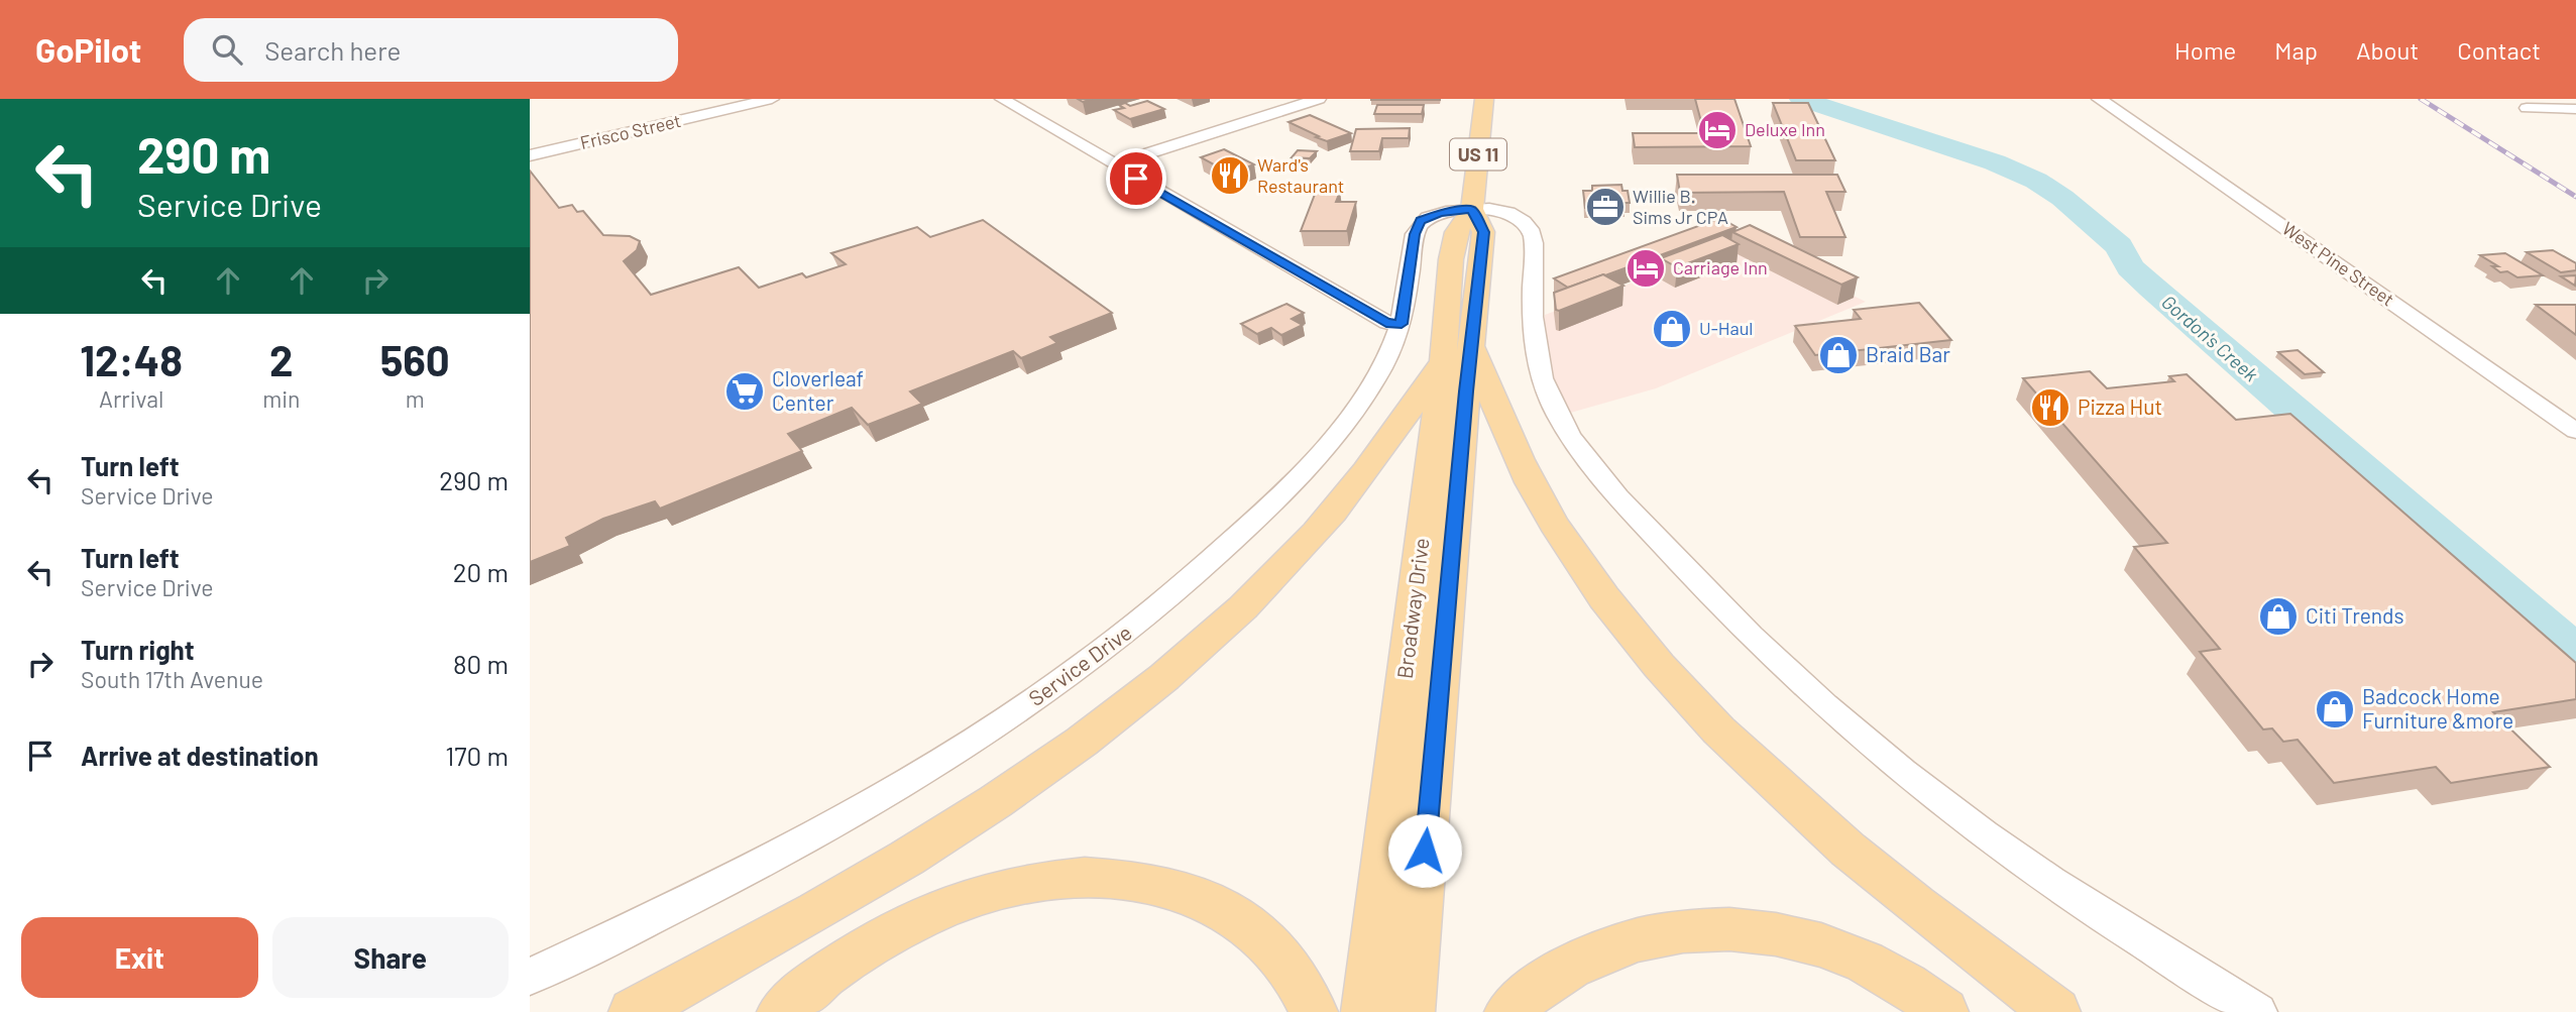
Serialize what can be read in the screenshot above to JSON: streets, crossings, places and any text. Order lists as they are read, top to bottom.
{
  "streets": {
    "main road": ["US 11", "Broadway Drive"],
    "street": ["Frisco Street", "West Pine Street", "Service Drive"]
  },
  "crossings": [
    ["Broadway Drive", "Service Drive"]
  ],
  "water": ["Gordon's Creek"],
  "places": {
    "hotel": ["Deluxe Inn", "Carriage Inn"],
    "restaurant": ["Ward's Restaurant", "Pizza Hut"],
    "office": ["Willie B. Sims Jr CPA"],
    "shop": [
      "U-Haul",
      "Braid Bar",
      "Citi Trends",
      "Badcock Home Furniture &more"
    ],
    "supermarket": ["Cloverleaf Center"]
  },
  "page": {
    "header": "GoPilot",
    "search": "Search here",
    "nav": [
      "Home",
      "Map",
      "About",
      "Contact"
    ],
    "turn": ["290 m", "Service Drive"],
    "eta": [
      "12:48",
      "Arrival",
      "2",
      "min",
      "560",
      "m"
    ],
    "list": [
      {
        "name": "Turn left",
        "note": "Service Drive",
        "value": "290 m"
      },
      {
        "name": "Turn left",
        "note": "Service Drive",
        "value": "20 m"
      },
      {
        "name": "Turn right",
        "note": "South 17th Avenue",
        "value": "80 m"
      },
      {
        "name": "Arrive at destination",
        "value": "170 m"
      }
    ],
    "buttons": ["Exit", "Share"]
  }
}
